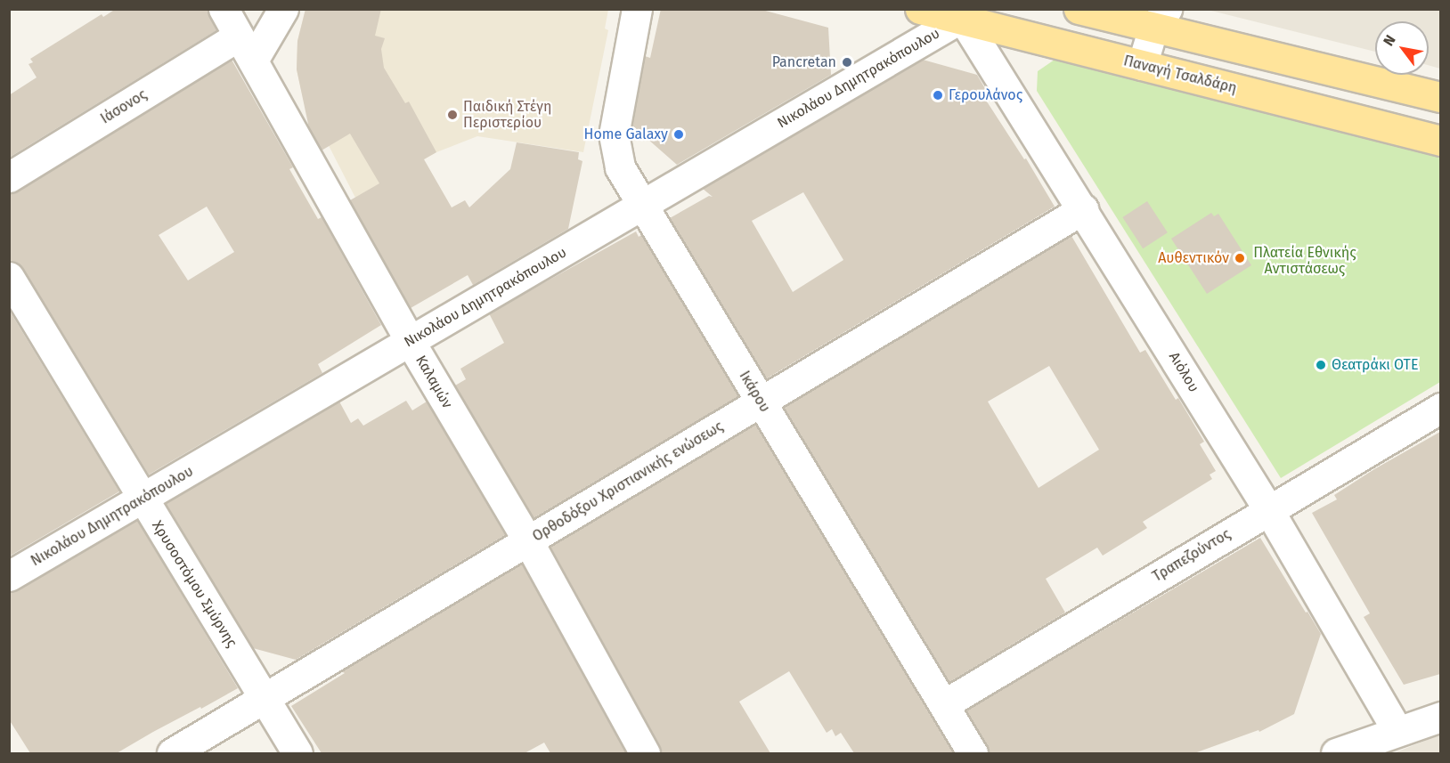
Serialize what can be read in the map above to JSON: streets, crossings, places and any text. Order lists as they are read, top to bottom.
{
  "streets": {
    "main road": ["Παναγή Τσαλδάρη"],
    "street": [
      "Νικολάου Δημητρακόπουλου",
      "Ιάσονος",
      "Αιόλου",
      "Καλαμών",
      "Ικάρου",
      "Ορθοδόξου Χριστιανικής ενώσεως",
      "Τραπεζούντος",
      "Χρυσοστόμου Σμύρνης"
    ]
  },
  "crossings": [
    ["Παναγή Τσαλδάρη", "Νικολάου Δημητρακόπουλου"],
    ["Παναγή Τσαλδάρη", "Αιόλου"],
    ["Νικολάου Δημητρακόπουλου", "Αιόλου"],
    ["Νικολάου Δημητρακόπουλου", "Καλαμών"],
    ["Νικολάου Δημητρακόπουλου", "Ικάρου"],
    ["Νικολάου Δημητρακόπουλου", "Χρυσοστόμου Σμύρνης"],
    ["Ιάσονος", "Καλαμών"],
    ["Αιόλου", "Ορθοδόξου Χριστιανικής ενώσεως"],
    ["Αιόλου", "Τραπεζούντος"],
    ["Καλαμών", "Ορθοδόξου Χριστιανικής ενώσεως"],
    ["Ικάρου", "Ορθοδόξου Χριστιανικής ενώσεως"],
    ["Ικάρου", "Τραπεζούντος"],
    ["Ορθοδόξου Χριστιανικής ενώσεως", "Χρυσοστόμου Σμύρνης"]
  ],
  "parks": ["Πλατεία Εθνικής Αντιστάσεως"],
  "places": [
    "Pancretan",
    "Γερουλάνος",
    "Παιδική Στέγη Περιστερίου",
    "Home Galaxy",
    "Αυθεντικόν",
    "Θεατράκι ΟΤΕ"
  ],
  "north": "top left"
}
